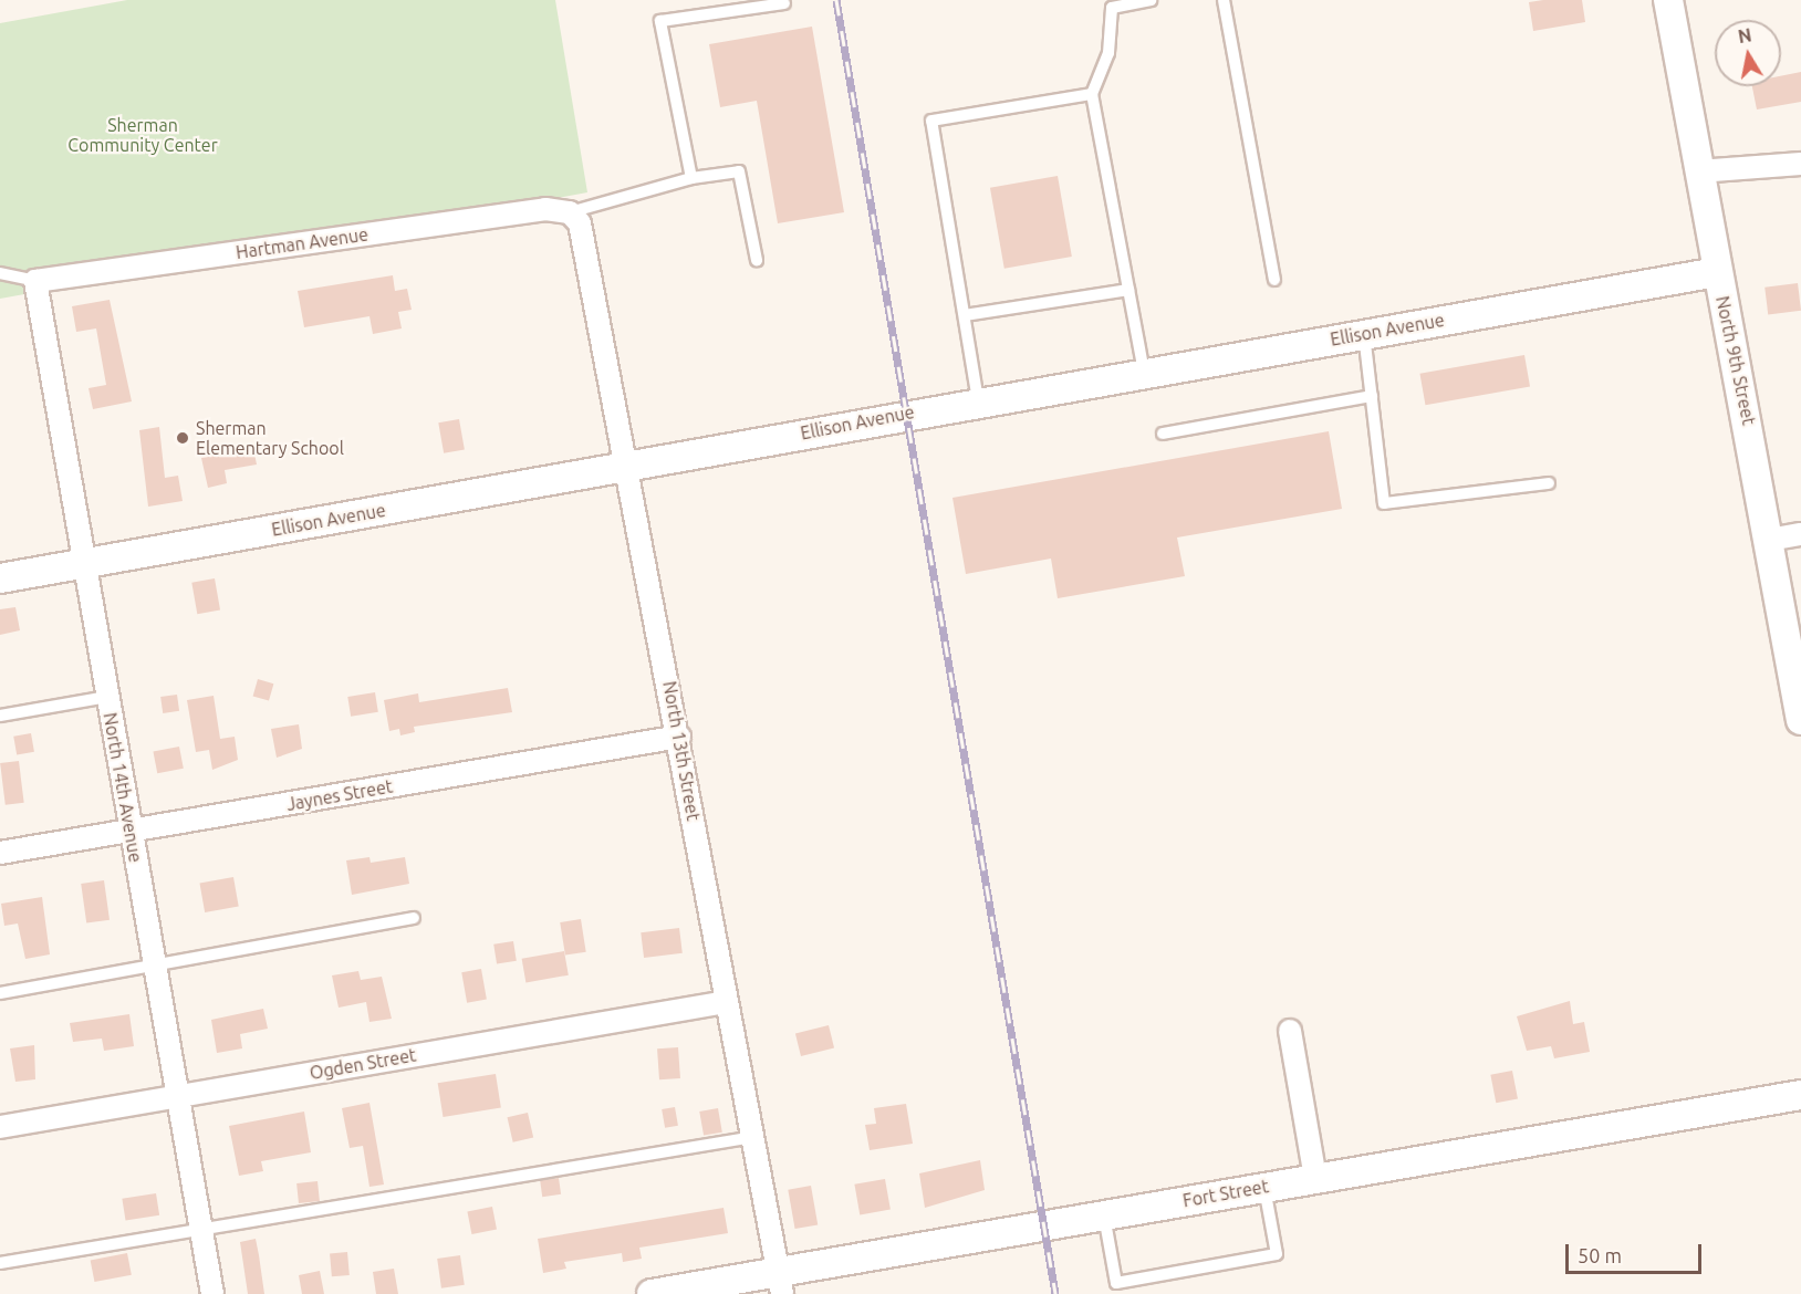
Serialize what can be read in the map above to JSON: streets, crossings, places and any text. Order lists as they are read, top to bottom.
{
  "streets": {
    "street": [
      "Hartman Avenue",
      "Ellison Avenue",
      "North 9th Street",
      "North 13th Street",
      "North 14th Avenue",
      "Jaynes Street",
      "Ogden Street",
      "Fort Street"
    ]
  },
  "crossings": [
    ["Hartman Avenue", "North 13th Street"],
    ["Hartman Avenue", "North 14th Avenue"],
    ["Ellison Avenue", "North 9th Street"],
    ["Ellison Avenue", "North 13th Street"],
    ["Ellison Avenue", "North 14th Avenue"],
    ["North 13th Street", "Jaynes Street"],
    ["North 13th Street", "Ogden Street"],
    ["North 13th Street", "Fort Street"],
    ["North 14th Avenue", "Jaynes Street"],
    ["North 14th Avenue", "Ogden Street"]
  ],
  "parks": ["Sherman Community Center"],
  "places": ["Sherman Elementary School"],
  "scale_bar": "50 m",
  "north": "top"
}
